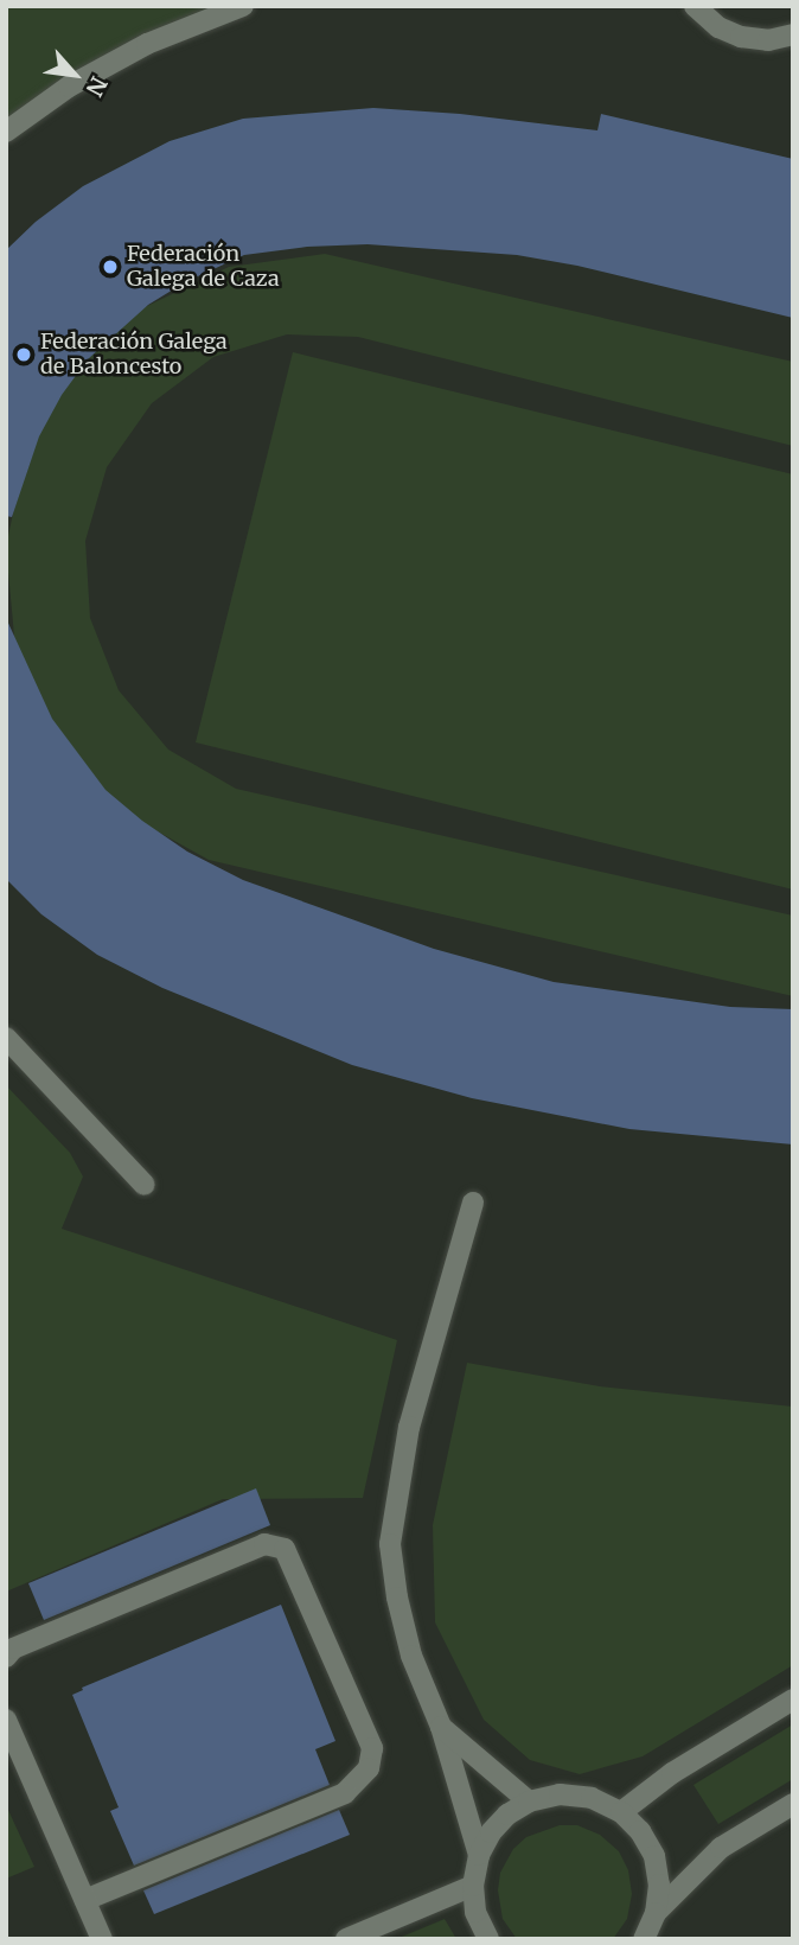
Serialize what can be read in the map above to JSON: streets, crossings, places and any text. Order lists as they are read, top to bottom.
{
  "places": ["Federación Galega de Caza", "Federación Galega de Baloncesto"],
  "north": "bottom right"
}
